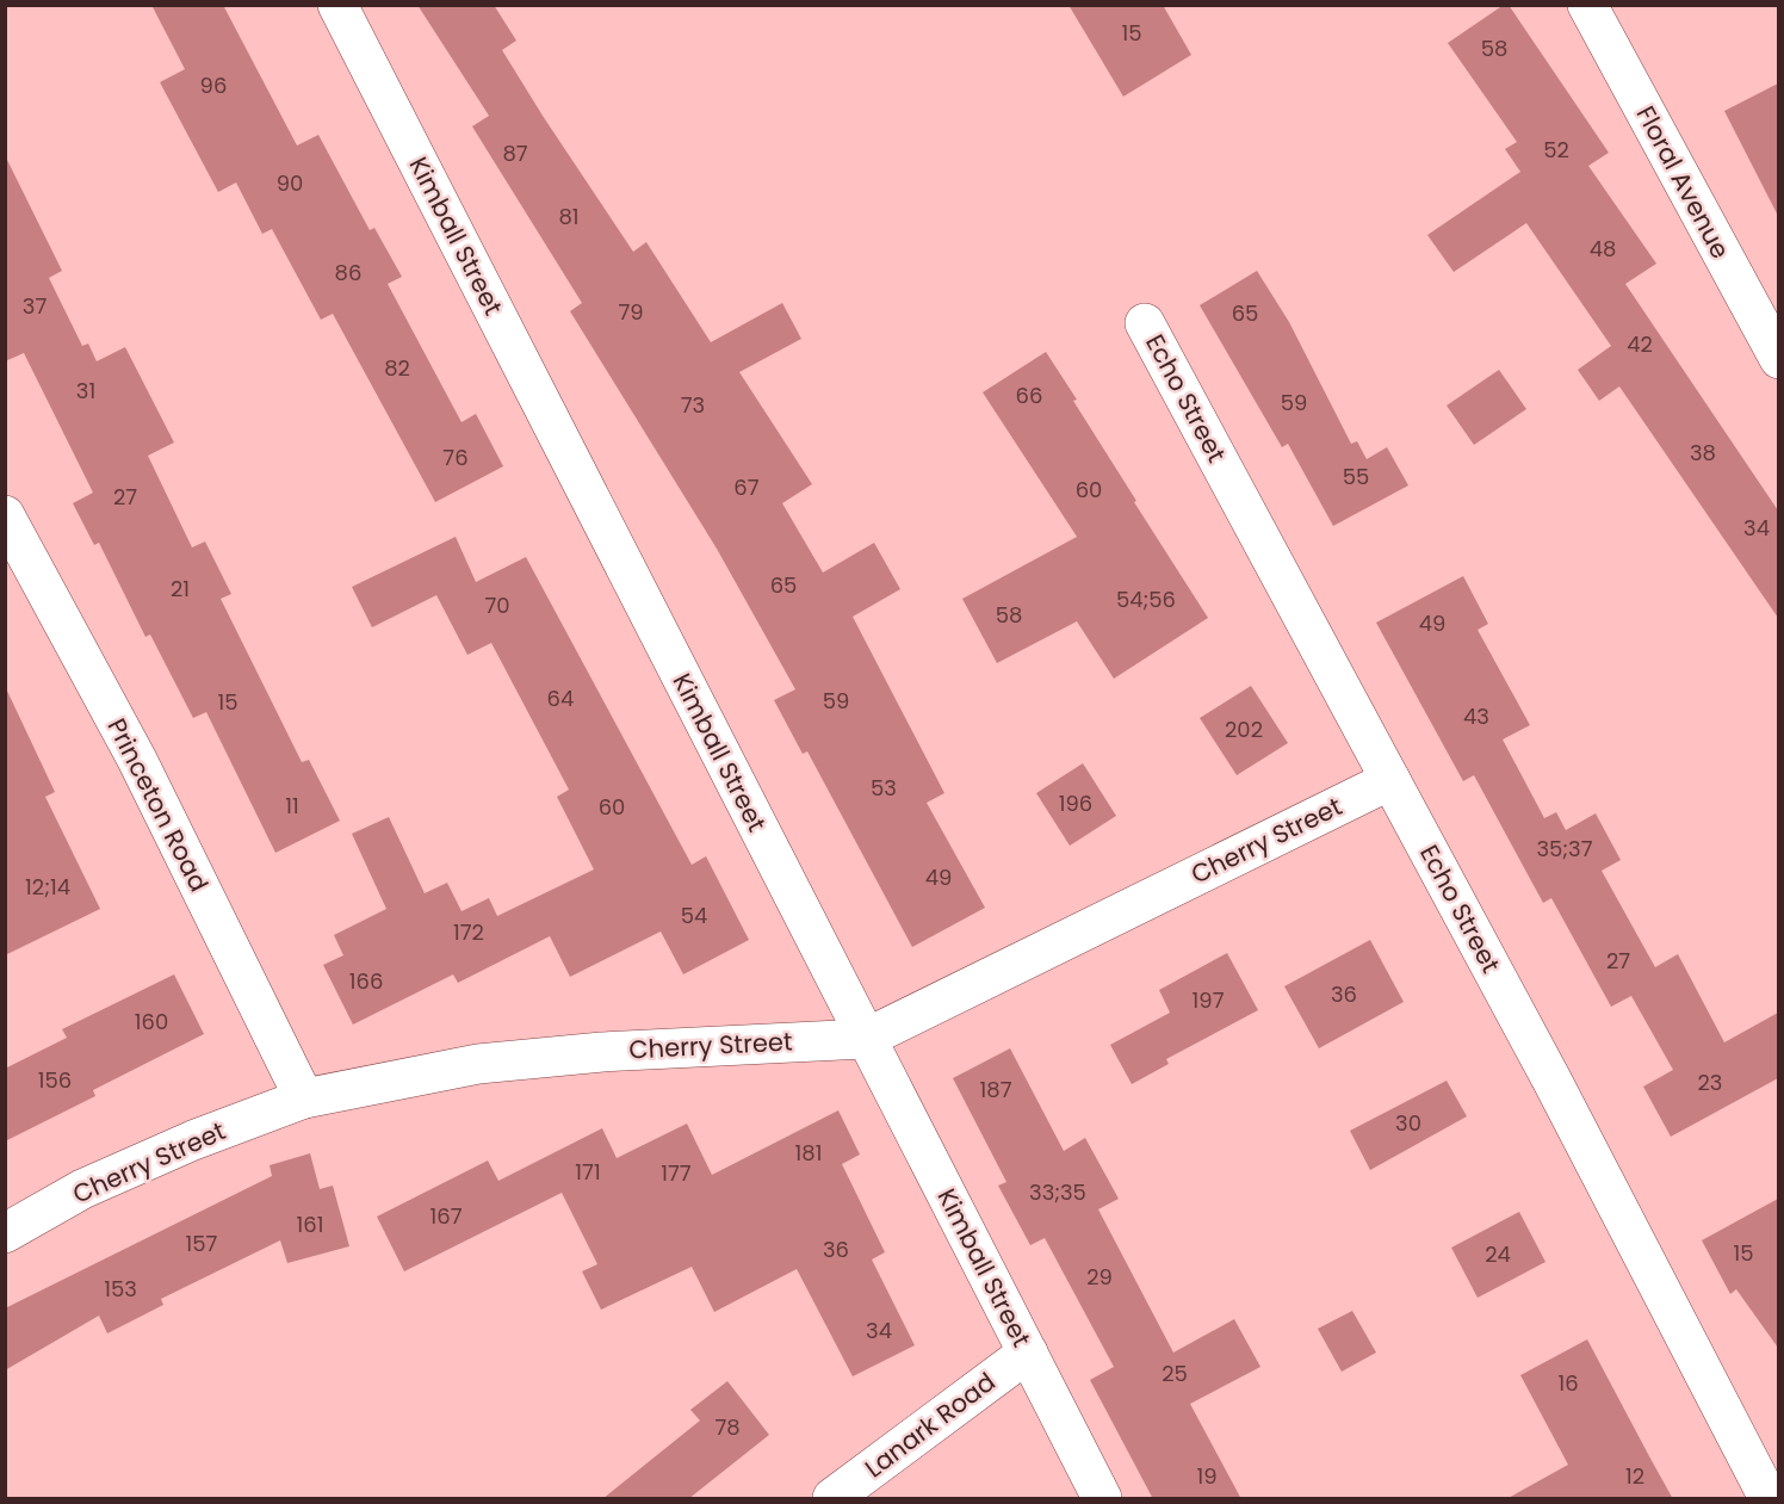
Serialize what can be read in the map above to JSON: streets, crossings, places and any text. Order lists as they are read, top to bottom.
{
  "streets": {
    "street": [
      "Floral Avenue",
      "Kimball Street",
      "Echo Street",
      "Princeton Road",
      "Cherry Street",
      "Lanark Road"
    ]
  },
  "crossings": [
    ["Kimball Street", "Cherry Street"],
    ["Kimball Street", "Lanark Road"],
    ["Echo Street", "Cherry Street"],
    ["Princeton Road", "Cherry Street"]
  ],
  "house_numbers": [
    "15",
    "58",
    "96",
    "52",
    "87",
    "90",
    "81",
    "48",
    "86",
    "37",
    "79",
    "65",
    "42",
    "82",
    "31",
    "66",
    "59",
    "73",
    "38",
    "76",
    "55",
    "67",
    "60",
    "27",
    "34",
    "65",
    "21",
    "54;56",
    "70",
    "58",
    "49",
    "64",
    "59",
    "15",
    "43",
    "202",
    "53",
    "196",
    "11",
    "60",
    "35;37",
    "49",
    "12;14",
    "54",
    "172",
    "27",
    "166",
    "36",
    "197",
    "160",
    "156",
    "23",
    "187",
    "30",
    "181",
    "171",
    "177",
    "33;35",
    "167",
    "161",
    "157",
    "36",
    "15",
    "24",
    "29",
    "153",
    "34",
    "25",
    "16",
    "78",
    "19",
    "12"
  ]
}
